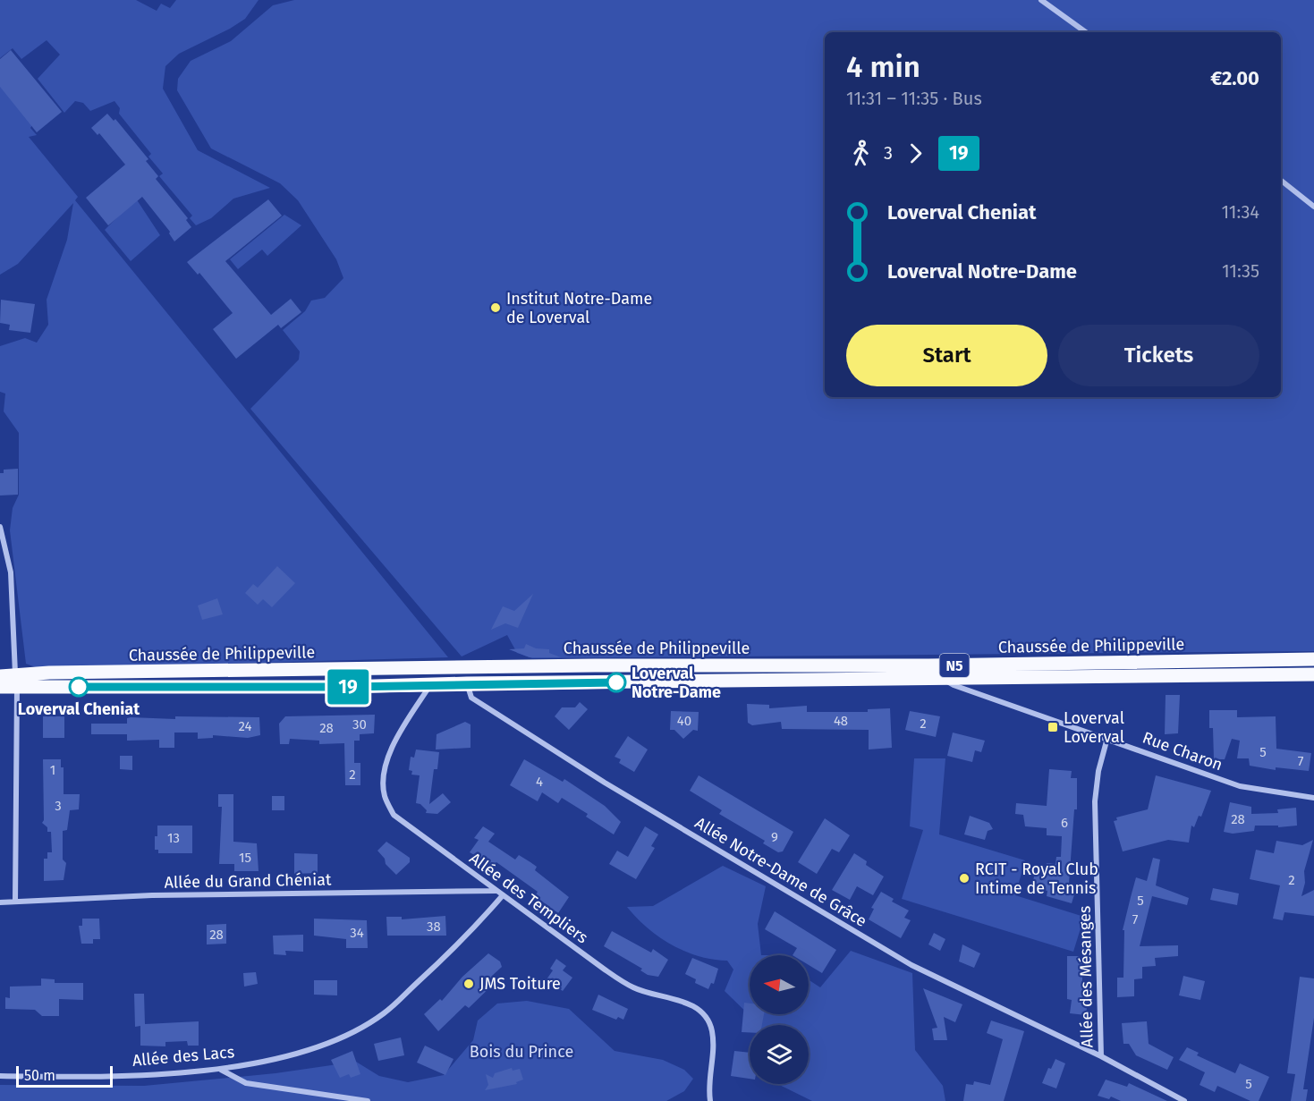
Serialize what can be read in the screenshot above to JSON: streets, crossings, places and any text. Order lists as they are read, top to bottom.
{
  "streets": {
    "main road": ["Chaussée de Philippeville", "N5"],
    "street": [
      "Rue Charon",
      "Allée Notre-Dame de Grâce",
      "Allée du Grand Chéniat",
      "Allée des Templiers",
      "Allée des Mésanges",
      "Allée des Lacs"
    ]
  },
  "crossings": [
    ["Chaussée de Philippeville", "N5"],
    ["Chaussée de Philippeville", "Rue Charon"],
    ["Chaussée de Philippeville", "Allée Notre-Dame de Grâce"],
    ["Chaussée de Philippeville", "Allée des Templiers"],
    ["N5", "Allée Notre-Dame de Grâce"],
    ["N5", "Allée des Templiers"],
    ["Rue Charon", "Allée des Mésanges"],
    ["Allée Notre-Dame de Grâce", "Allée des Mésanges"],
    ["Allée du Grand Chéniat", "Allée des Templiers"],
    ["Allée des Templiers", "Allée des Lacs"]
  ],
  "parks": ["Bois du Prince"],
  "places": {
    "other": [
      "Institut Notre-Dame de Loverval",
      "Loverval Notre-Dame",
      "Loverval Cheniat",
      "RCIT - Royal Club Intime de Tennis",
      "JMS Toiture"
    ],
    "transit": ["Loverval Loverval"]
  },
  "lines": ["bus line 19"],
  "house_numbers": [
    "40",
    "48",
    "2",
    "30",
    "24",
    "28",
    "5",
    "7",
    "1",
    "2",
    "4",
    "3",
    "28",
    "6",
    "9",
    "13",
    "15",
    "2",
    "5",
    "7",
    "38",
    "34",
    "28",
    "5"
  ],
  "scale_bar": "50 m",
  "north": "left",
  "page": {
    "on_map": "19",
    "heading": ["4 min", "11:31 – 11:35 · Bus", "€2.00"],
    "legs": ["3", "19"],
    "list": [
      {
        "name": "Loverval Cheniat",
        "value": "11:34"
      },
      {
        "name": "Loverval Notre-Dame",
        "value": "11:35"
      }
    ],
    "buttons": ["Start", "Tickets"],
    "scale": "50 m"
  }
}
